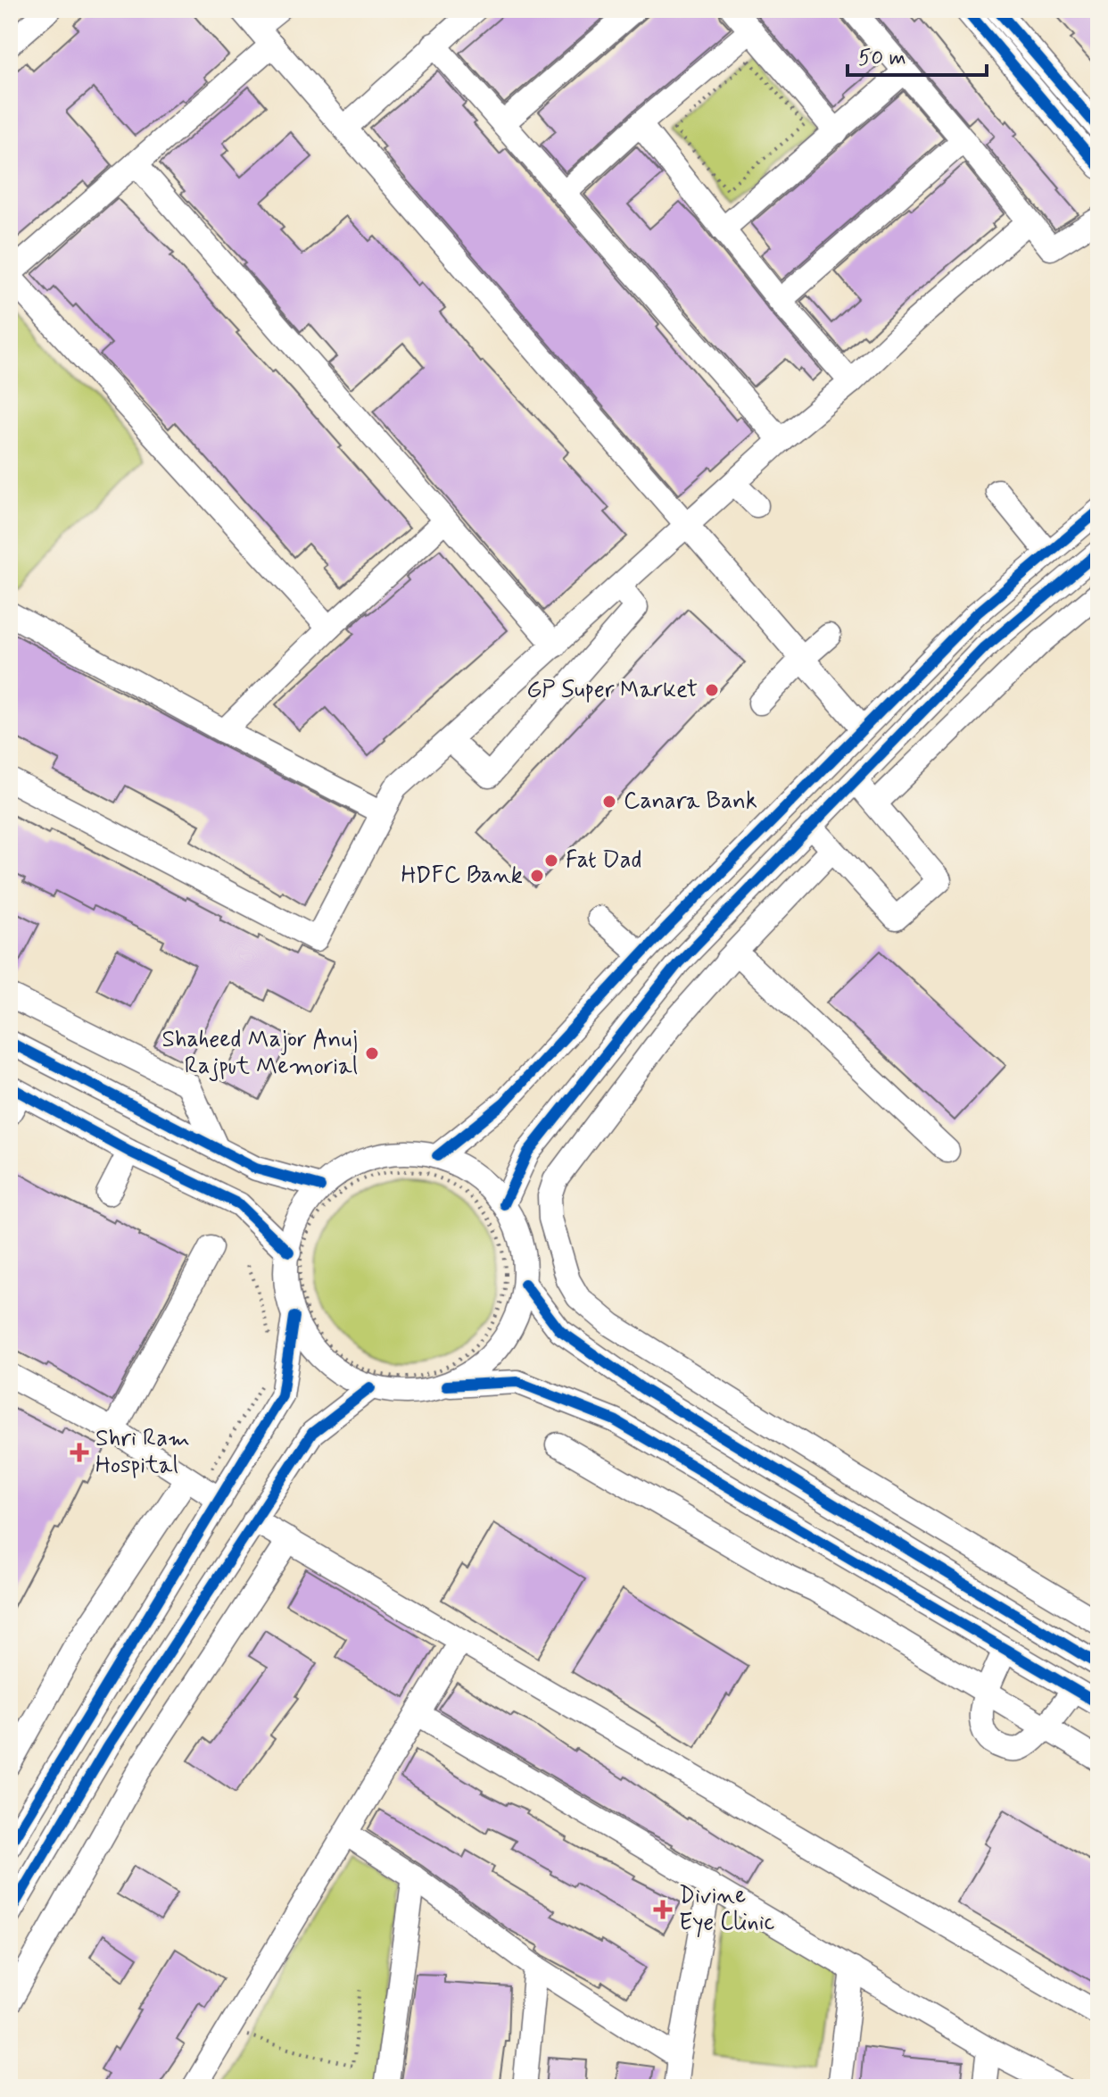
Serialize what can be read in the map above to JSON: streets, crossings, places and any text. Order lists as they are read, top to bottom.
{
  "places": {
    "other": [
      "GP Super Market",
      "Canara Bank",
      "Fat Dad",
      "HDFC Bank",
      "Shaheed Major Anuj Rajput Memorial"
    ],
    "health": ["Shri Ram Hospital", "Divine Eye Clinic"]
  },
  "scale_bar": "50 m"
}
